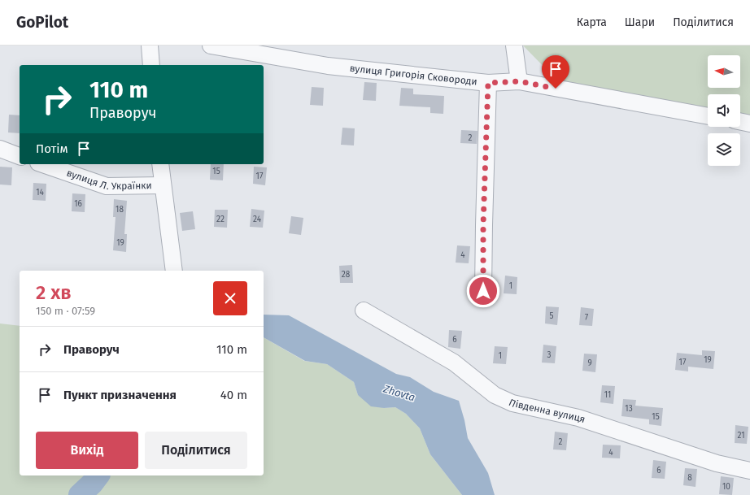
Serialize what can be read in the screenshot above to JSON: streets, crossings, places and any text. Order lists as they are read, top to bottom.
{
  "streets": {
    "street": ["вулиця Григорія Сковороди", "вулиця Л. Українки", "Південна вулиця"]
  },
  "water": ["Zhovta"],
  "house_numbers": [
    "2",
    "15",
    "17",
    "14",
    "16",
    "18",
    "22",
    "24",
    "19",
    "4",
    "28",
    "1",
    "5",
    "7",
    "6",
    "3",
    "1",
    "19",
    "17",
    "9",
    "11",
    "13",
    "15",
    "21",
    "2",
    "4",
    "6",
    "8",
    "10"
  ],
  "north": "left",
  "page": {
    "header": "GoPilot",
    "nav": ["Карта", "Шари", "Поділитися"],
    "turn": ["110 m", "Праворуч"],
    "then": "Потім",
    "heading": ["2 хв", "150 m · 07:59"],
    "list": [
      {
        "name": "Праворуч",
        "value": "110 m"
      },
      {
        "name": "Пункт призначення",
        "value": "40 m"
      }
    ],
    "buttons": ["Вихід", "Поділитися"]
  }
}
